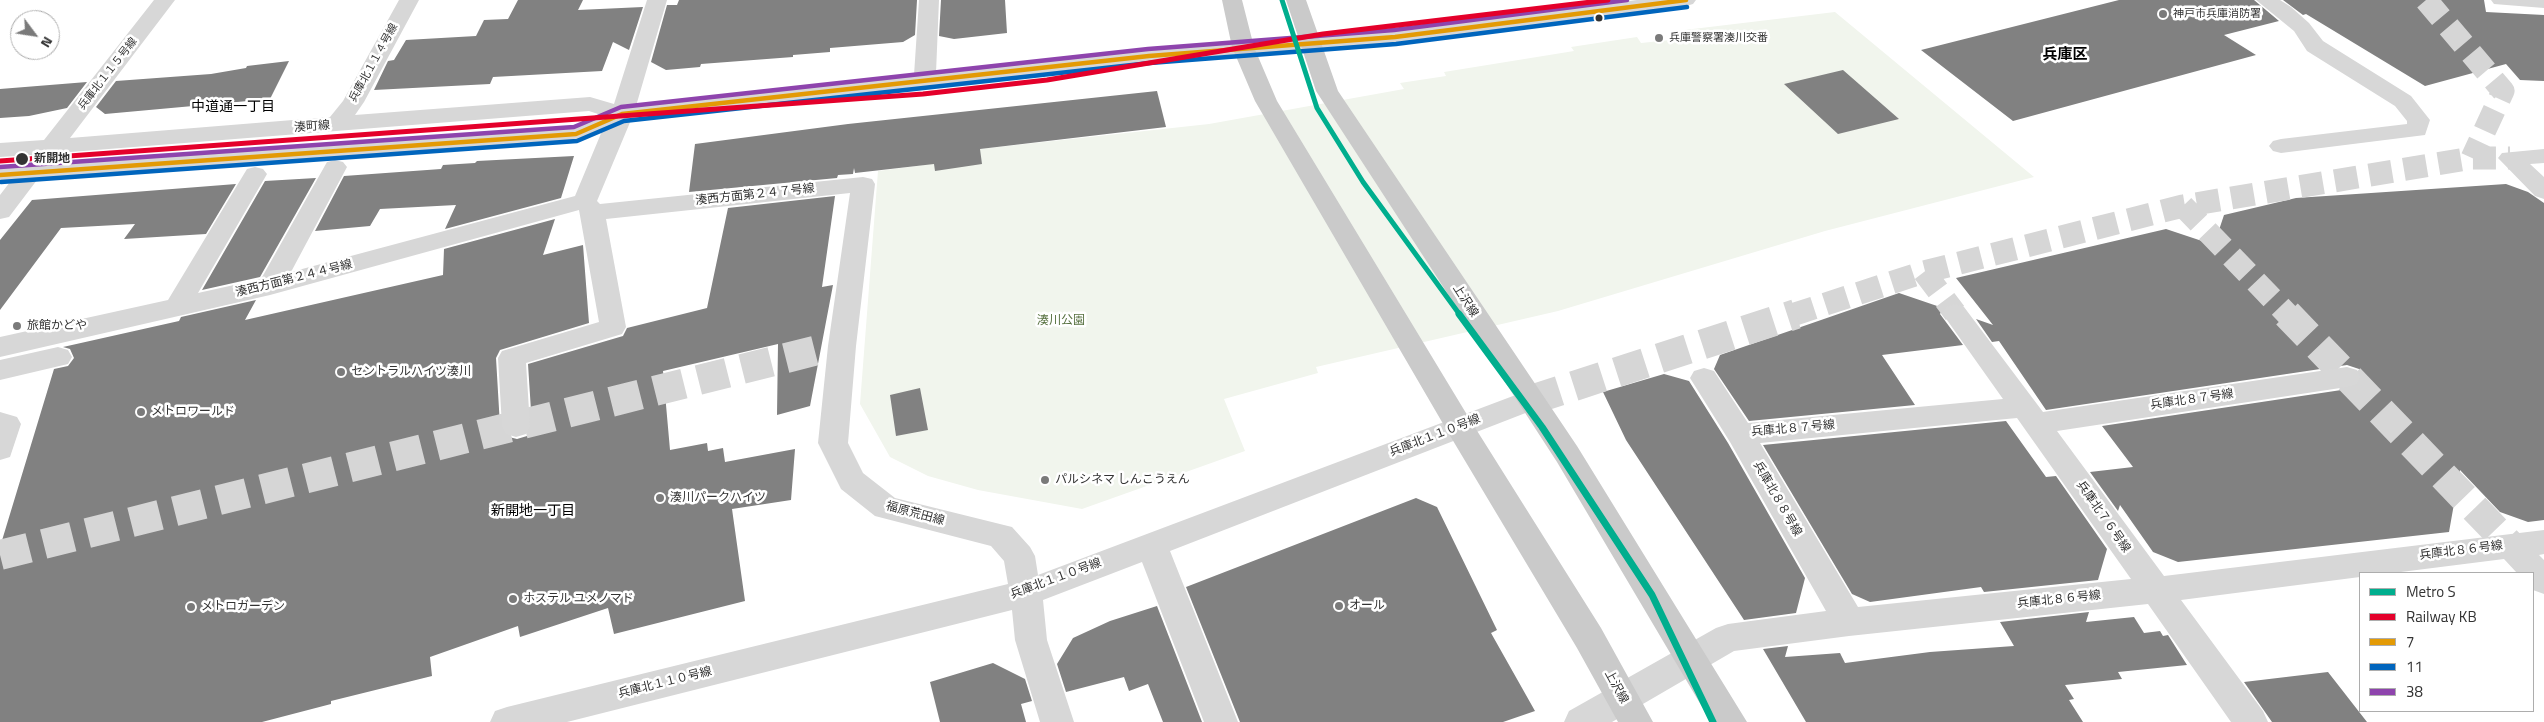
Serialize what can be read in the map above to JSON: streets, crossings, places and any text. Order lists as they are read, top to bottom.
{
  "streets": {
    "main road": ["上沢線"],
    "street": [
      "兵庫北１１４号線",
      "兵庫北１１５号線",
      "湊町線",
      "湊西方面第２４７号線",
      "湊西方面第２４４号線",
      "兵庫北８７号線",
      "兵庫北１１０号線",
      "兵庫北８８号線",
      "福原荒田線",
      "兵庫北７６号線",
      "兵庫北８６号線"
    ]
  },
  "crossings": [
    ["兵庫北１１４号線", "湊町線"],
    ["兵庫北１１５号線", "湊町線"],
    ["湊町線", "上沢線"],
    ["湊西方面第２４７号線", "湊西方面第２４４号線"],
    ["湊西方面第２４７号線", "福原荒田線"],
    ["上沢線", "兵庫北１１０号線"],
    ["上沢線", "兵庫北８６号線"],
    ["兵庫北８７号線", "兵庫北８８号線"],
    ["兵庫北８７号線", "兵庫北７６号線"],
    ["兵庫北１１０号線", "福原荒田線"],
    ["兵庫北８８号線", "兵庫北８６号線"],
    ["兵庫北７６号線", "兵庫北８６号線"]
  ],
  "districts": ["兵庫区", "中道通一丁目", "新開地一丁目"],
  "parks": ["湊川公園"],
  "places": [
    "神戸市兵庫消防署",
    "兵庫警察署湊川交番",
    "新開地",
    "旅館かどや",
    "セントラルハイツ湊川",
    "メトロワールド",
    "パルシネマ しんこうえん",
    "湊川パークハイツ",
    "ホステル ユメノマド",
    "オール",
    "メトロガーデン"
  ],
  "lines": [
    "metro line S",
    "rail line KB",
    "transit line 7",
    "transit line 38",
    "transit line 11"
  ],
  "legend": [
    "Metro S",
    "Railway KB",
    "7",
    "11",
    "38"
  ],
  "north": "bottom right"
}
